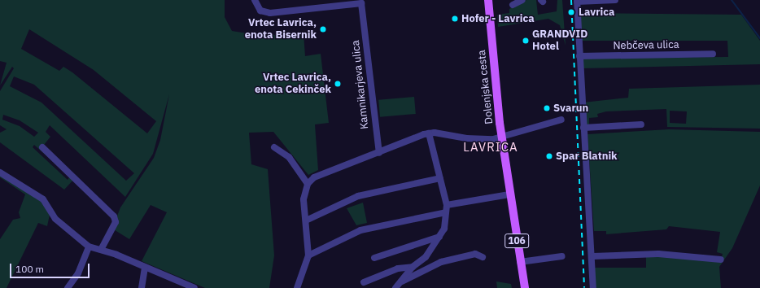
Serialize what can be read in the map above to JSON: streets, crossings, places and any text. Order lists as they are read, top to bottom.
{
  "streets": {
    "main road": ["Dolenjska cesta", "106"],
    "street": ["Nebčeva ulica", "Kamnikarjeva ulica"]
  },
  "districts": ["LAVRICA"],
  "places": [
    "Lavrica",
    "Hofer - Lavrica",
    "Vrtec Lavrica, enota Bisernik",
    "GRANDVID Hotel",
    "Vrtec Lavrica, enota Cekinček",
    "Svarun",
    "Spar Blatnik"
  ],
  "scale_bar": "100 m"
}
